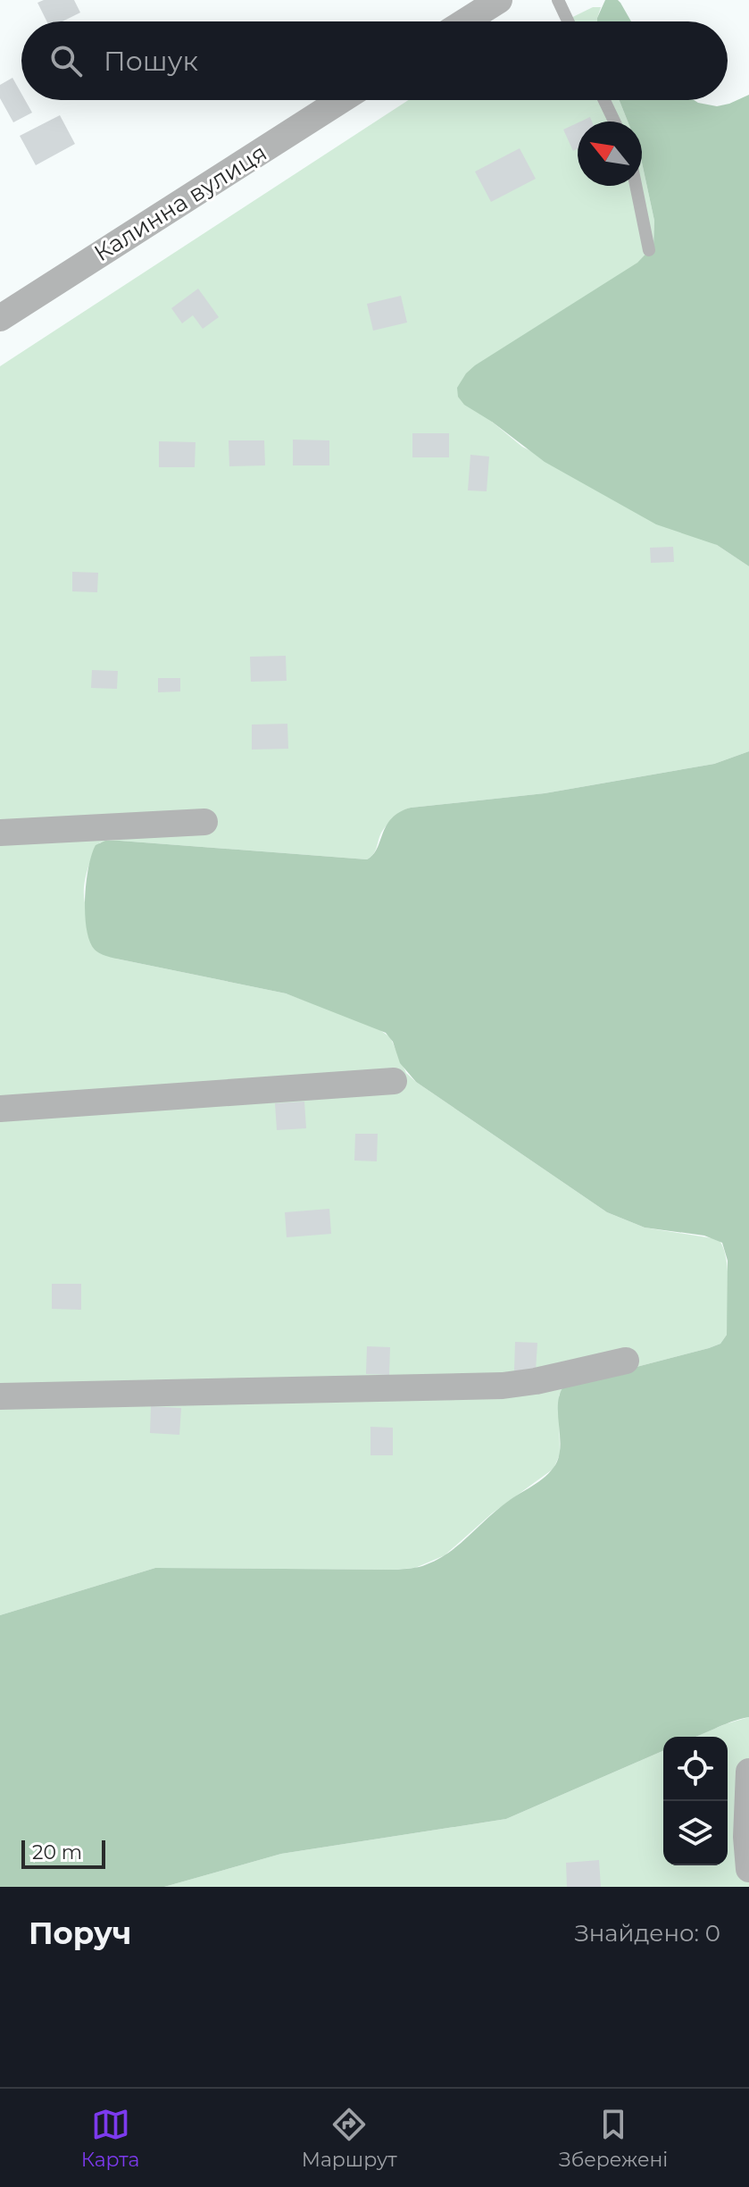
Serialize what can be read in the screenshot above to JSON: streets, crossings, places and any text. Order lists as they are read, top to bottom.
{
  "streets": {
    "street": ["Калинна вулиця"]
  },
  "scale_bar": "20 m",
  "north": "top left",
  "page": {
    "search": "Пошук",
    "scale": "20 m",
    "heading": ["Поруч", "Знайдено: 0"],
    "nav": ["Карта", "Маршрут", "Збережені"]
  }
}
